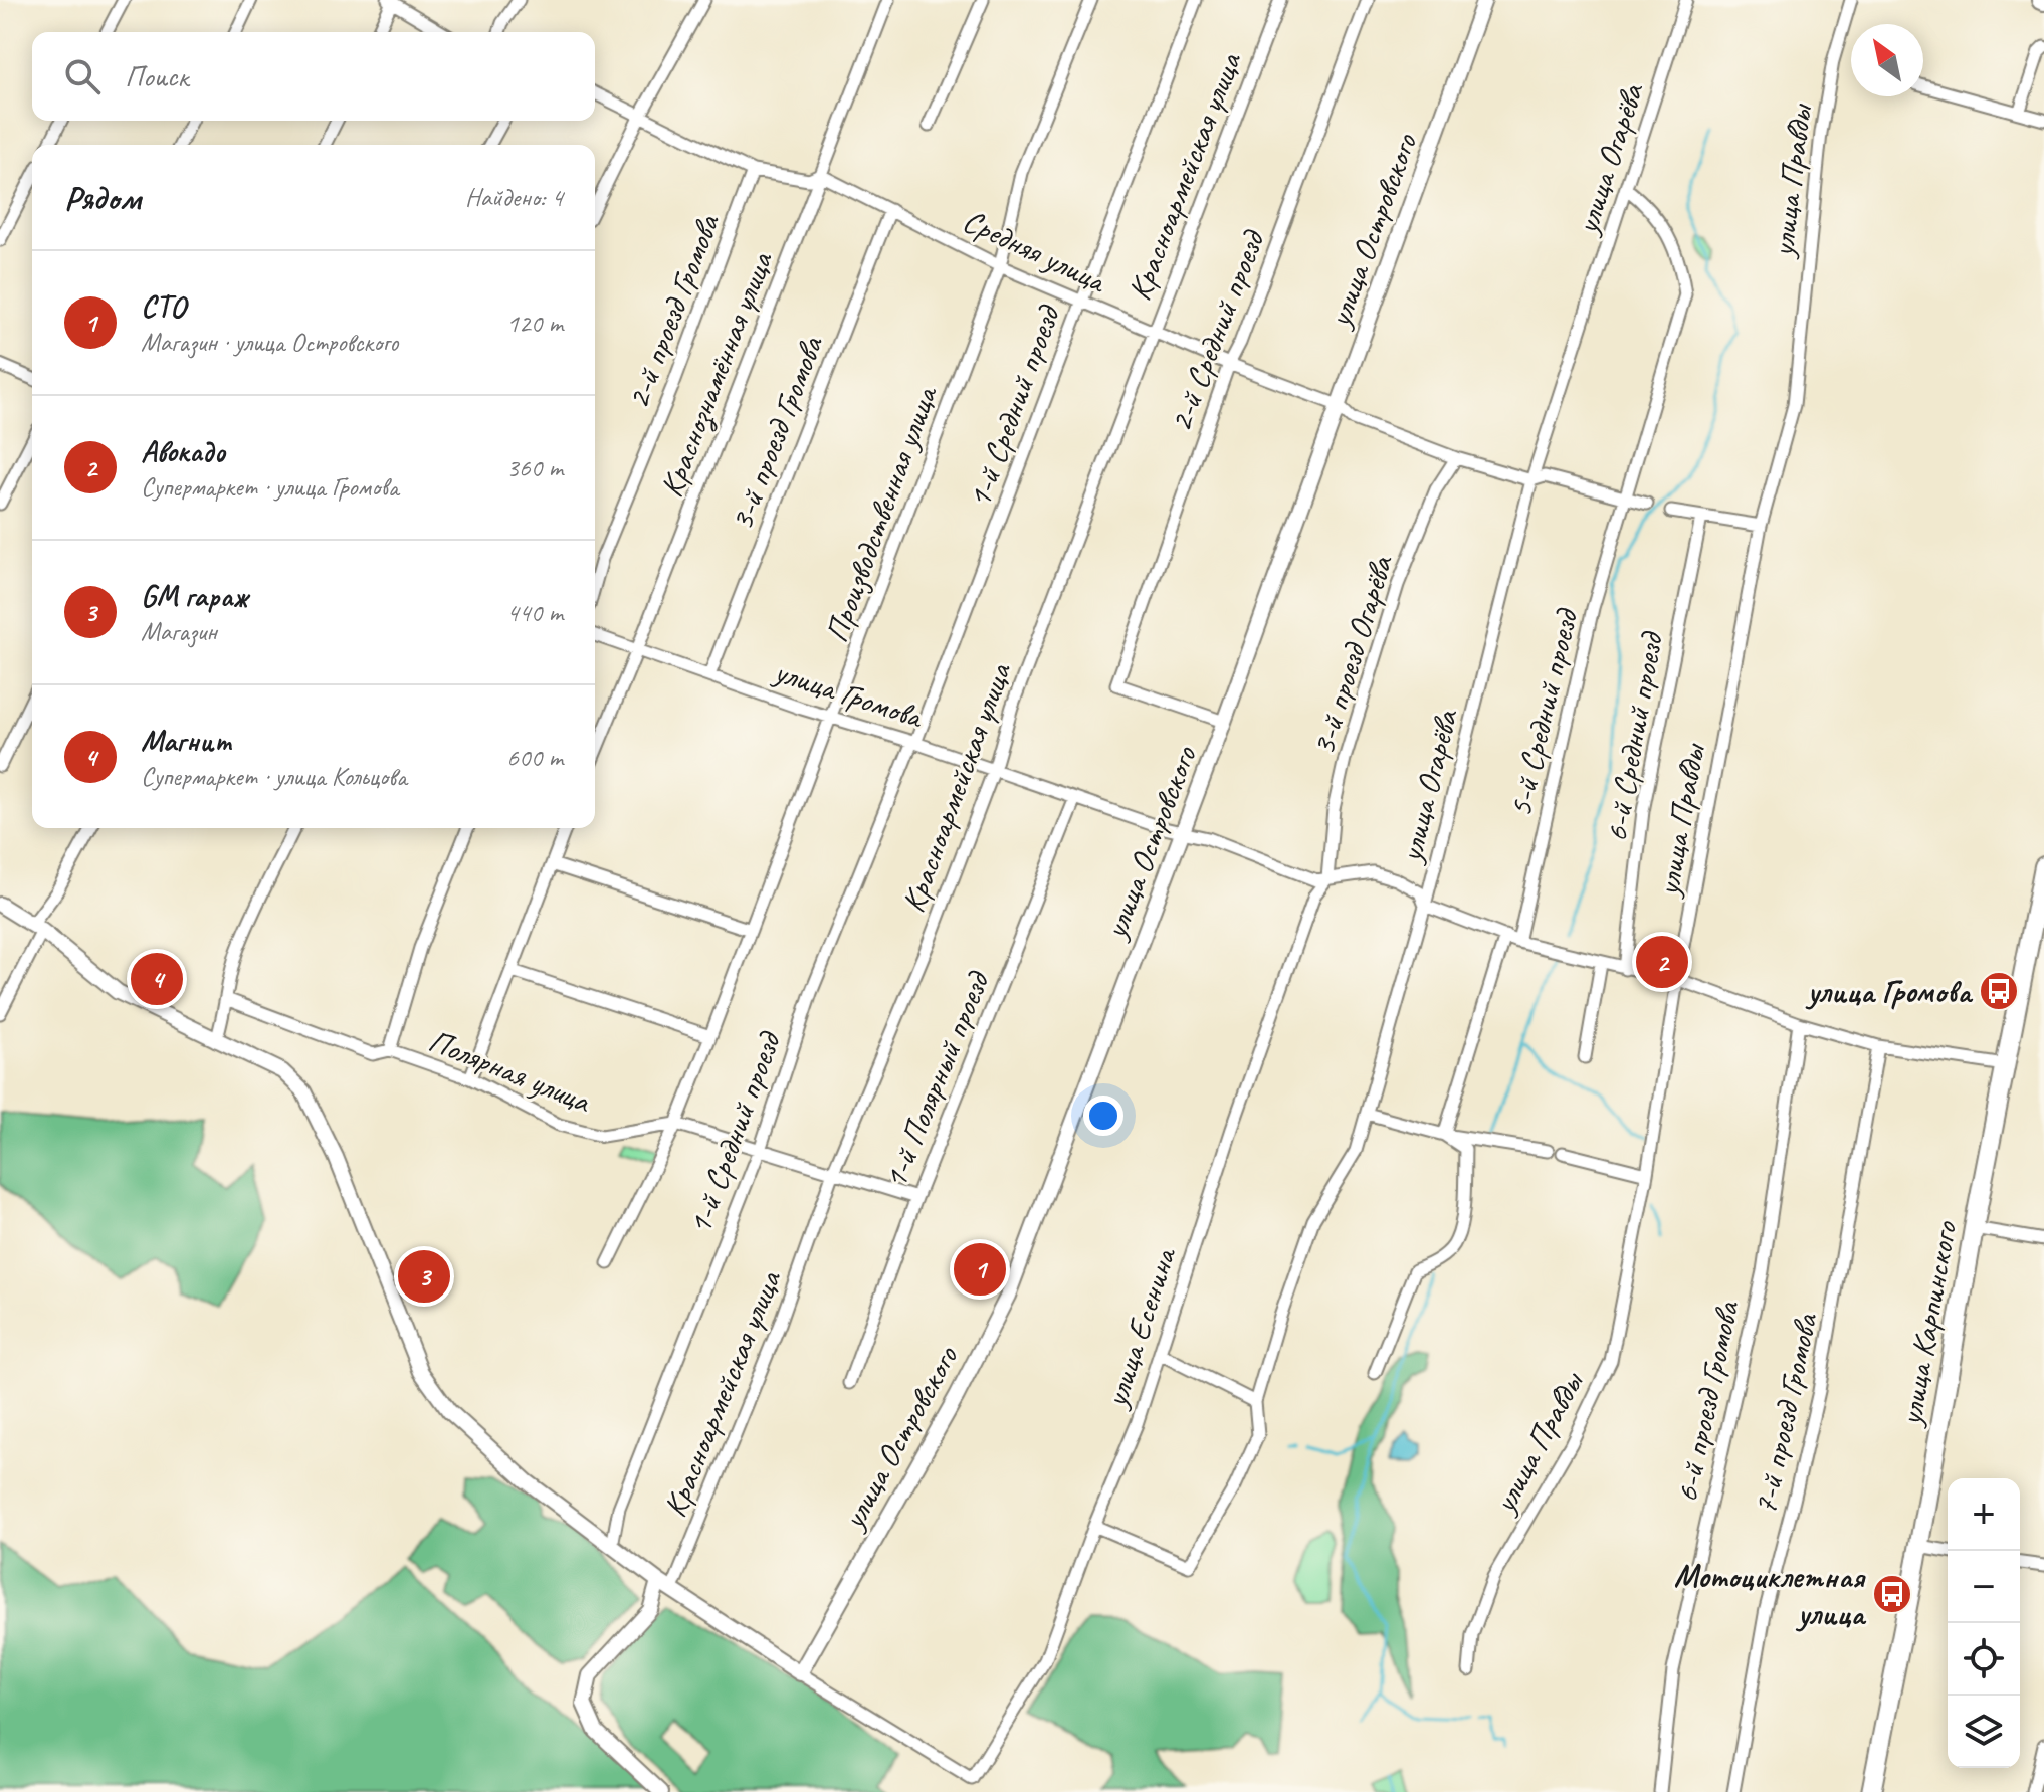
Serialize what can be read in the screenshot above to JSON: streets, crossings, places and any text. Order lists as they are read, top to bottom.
{
  "streets": {
    "main road": ["улица Карпинского"],
    "street": [
      "улица Огарёва",
      "Красноармейская улица",
      "улица Правды",
      "улица Островского",
      "Средняя улица",
      "2-й проезд Громова",
      "2-й Средний проезд",
      "Краснознамённая улица",
      "1-й Средний проезд",
      "3-й проезд Громова",
      "Производственная улица",
      "3-й проезд Огарёва",
      "улица Громова",
      "5-й Средний проезд",
      "6-й Средний проезд",
      "Полярная улица",
      "1-й Полярный проезд",
      "улица Есенина",
      "6-й проезд Громова",
      "7-й проезд Громова"
    ]
  },
  "crossings": [
    ["улица Огарёва", "Средняя улица"],
    ["улица Огарёва", "улица Громова"],
    ["улица Огарёва", "5-й Средний проезд"],
    ["улица Огарёва", "улица Есенина"],
    ["Красноармейская улица", "Средняя улица"],
    ["Красноармейская улица", "улица Громова"],
    ["Красноармейская улица", "Полярная улица"],
    ["улица Правды", "улица Громова"],
    ["улица Островского", "Средняя улица"],
    ["улица Островского", "2-й Средний проезд"],
    ["улица Островского", "улица Громова"],
    ["улица Островского", "улица Есенина"],
    ["Средняя улица", "2-й проезд Громова"],
    ["Средняя улица", "2-й Средний проезд"],
    ["Средняя улица", "Краснознамённая улица"],
    ["Средняя улица", "1-й Средний проезд"],
    ["Средняя улица", "3-й проезд Громова"],
    ["Средняя улица", "Производственная улица"],
    ["Средняя улица", "3-й проезд Огарёва"],
    ["Средняя улица", "5-й Средний проезд"],
    ["Краснознамённая улица", "улица Громова"],
    ["1-й Средний проезд", "улица Громова"],
    ["1-й Средний проезд", "Полярная улица"],
    ["3-й проезд Громова", "улица Громова"],
    ["Производственная улица", "улица Громова"],
    ["Производственная улица", "Полярная улица"],
    ["3-й проезд Огарёва", "улица Громова"],
    ["3-й проезд Огарёва", "улица Есенина"],
    ["улица Громова", "5-й Средний проезд"],
    ["улица Громова", "6-й Средний проезд"],
    ["улица Громова", "1-й Полярный проезд"],
    ["улица Громова", "улица Карпинского"],
    ["улица Громова", "улица Есенина"],
    ["улица Громова", "6-й проезд Громова"],
    ["улица Громова", "7-й проезд Громова"],
    ["Полярная улица", "1-й Полярный проезд"]
  ],
  "places": {
    "bus stop": ["улица Громова", "Мотоциклетная улица"]
  },
  "north": "top left",
  "page": {
    "search": "Поиск",
    "heading": ["Рядом", "Найдено: 4"],
    "list": [
      {
        "mark": "1",
        "name": "СТО",
        "note": "Магазин · улица Островского",
        "value": "120 m"
      },
      {
        "mark": "2",
        "name": "Авокадо",
        "note": "Супермаркет · улица Громова",
        "value": "360 m"
      },
      {
        "mark": "3",
        "name": "GM гараж",
        "note": "Магазин",
        "value": "440 m"
      },
      {
        "mark": "4",
        "name": "Магнит",
        "note": "Супермаркет · улица Кольцова",
        "value": "600 m"
      }
    ],
    "pins": [
      "2",
      "4",
      "1",
      "3"
    ],
    "map_buttons": ["+", "−"]
  }
}
